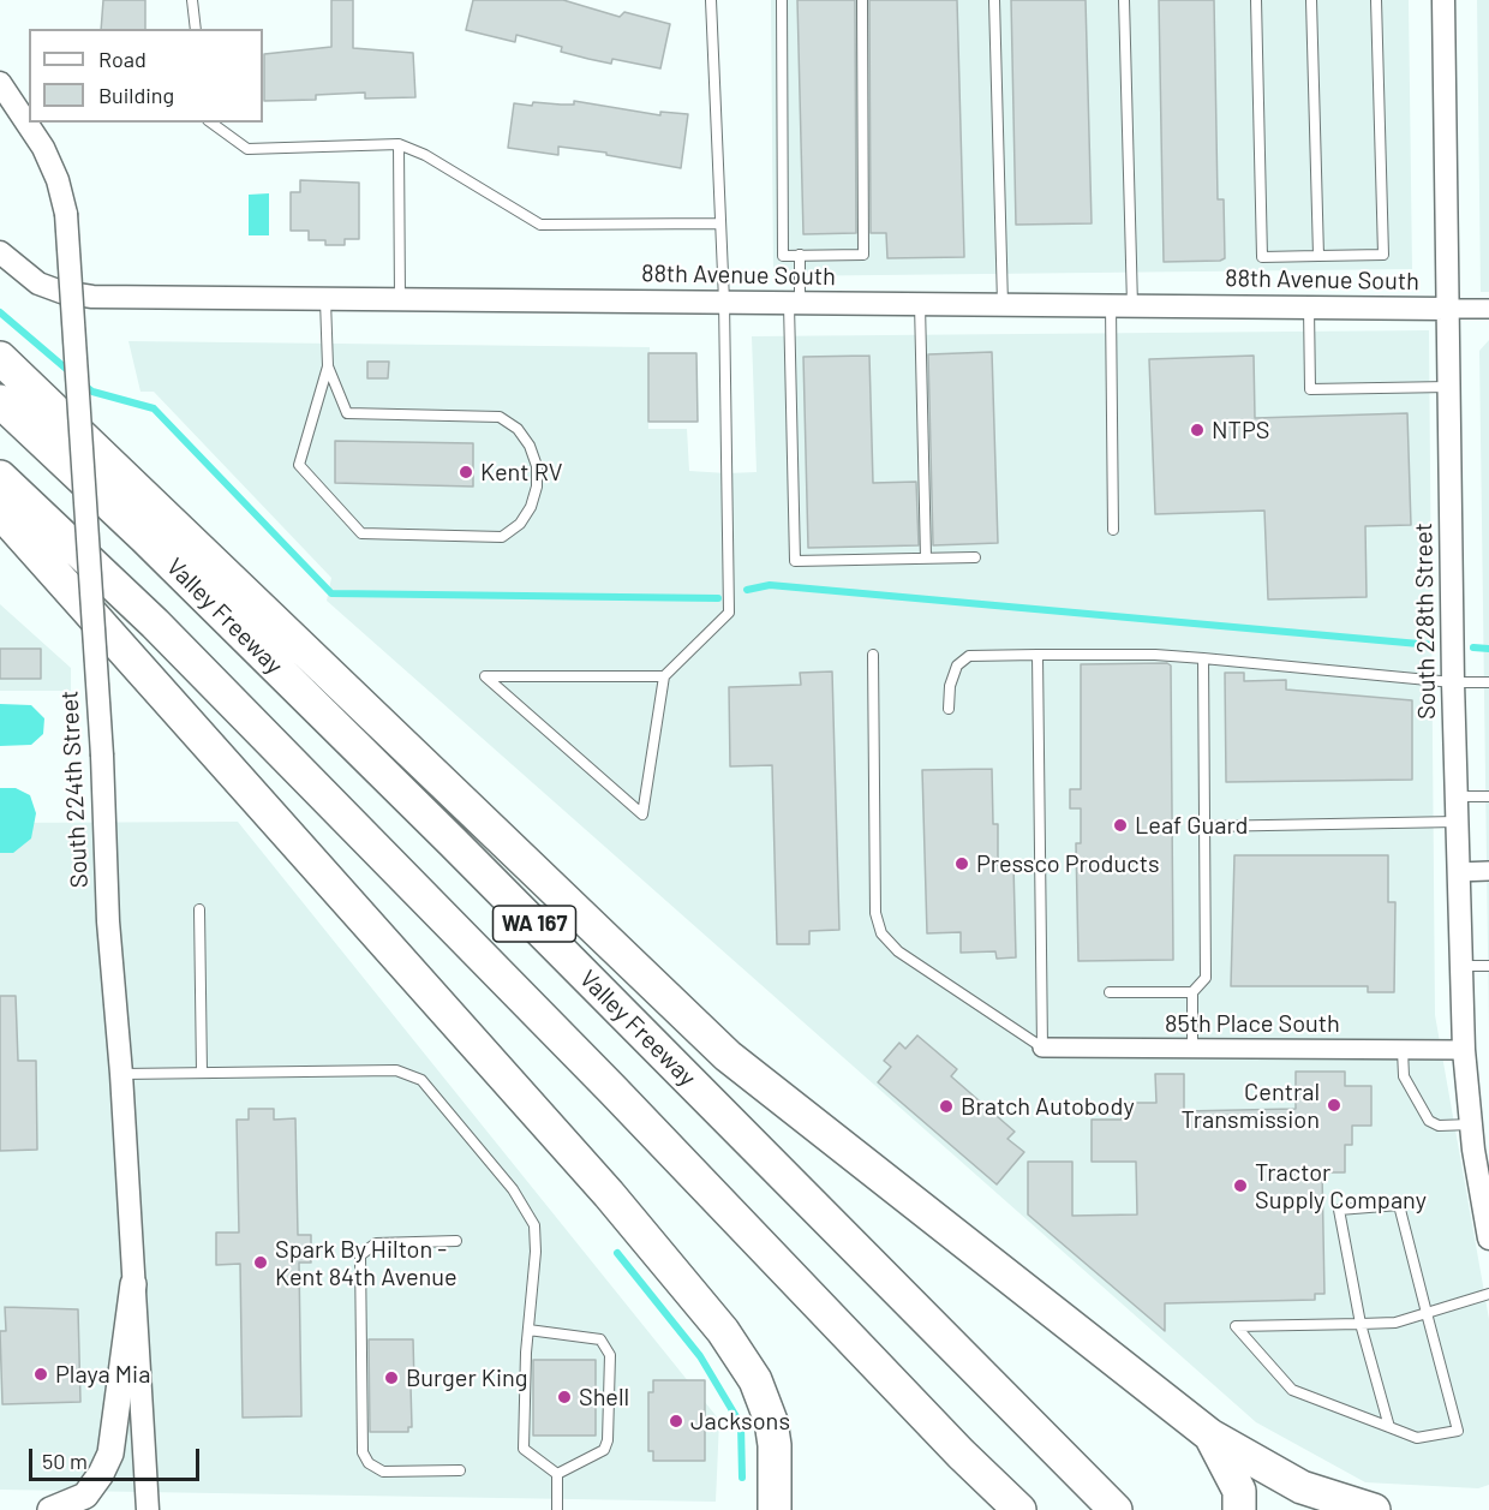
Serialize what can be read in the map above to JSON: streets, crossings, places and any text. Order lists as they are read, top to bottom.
{
  "streets": {
    "highway": ["Valley Freeway", "WA 167"],
    "street": [
      "88th Avenue South",
      "South 228th Street",
      "South 224th Street",
      "85th Place South"
    ]
  },
  "crossings": [
    ["88th Avenue South", "South 228th Street"],
    ["South 228th Street", "85th Place South"]
  ],
  "places": [
    "NTPS",
    "Kent RV",
    "Leaf Guard",
    "Pressco Products",
    "Central Transmission",
    "Bratch Autobody",
    "Tractor Supply Company",
    "Spark By Hilton - Kent 84th Avenue",
    "Playa Mia",
    "Burger King",
    "Shell",
    "Jacksons"
  ],
  "legend": ["Road", "Building"],
  "scale_bar": "50 m"
}
